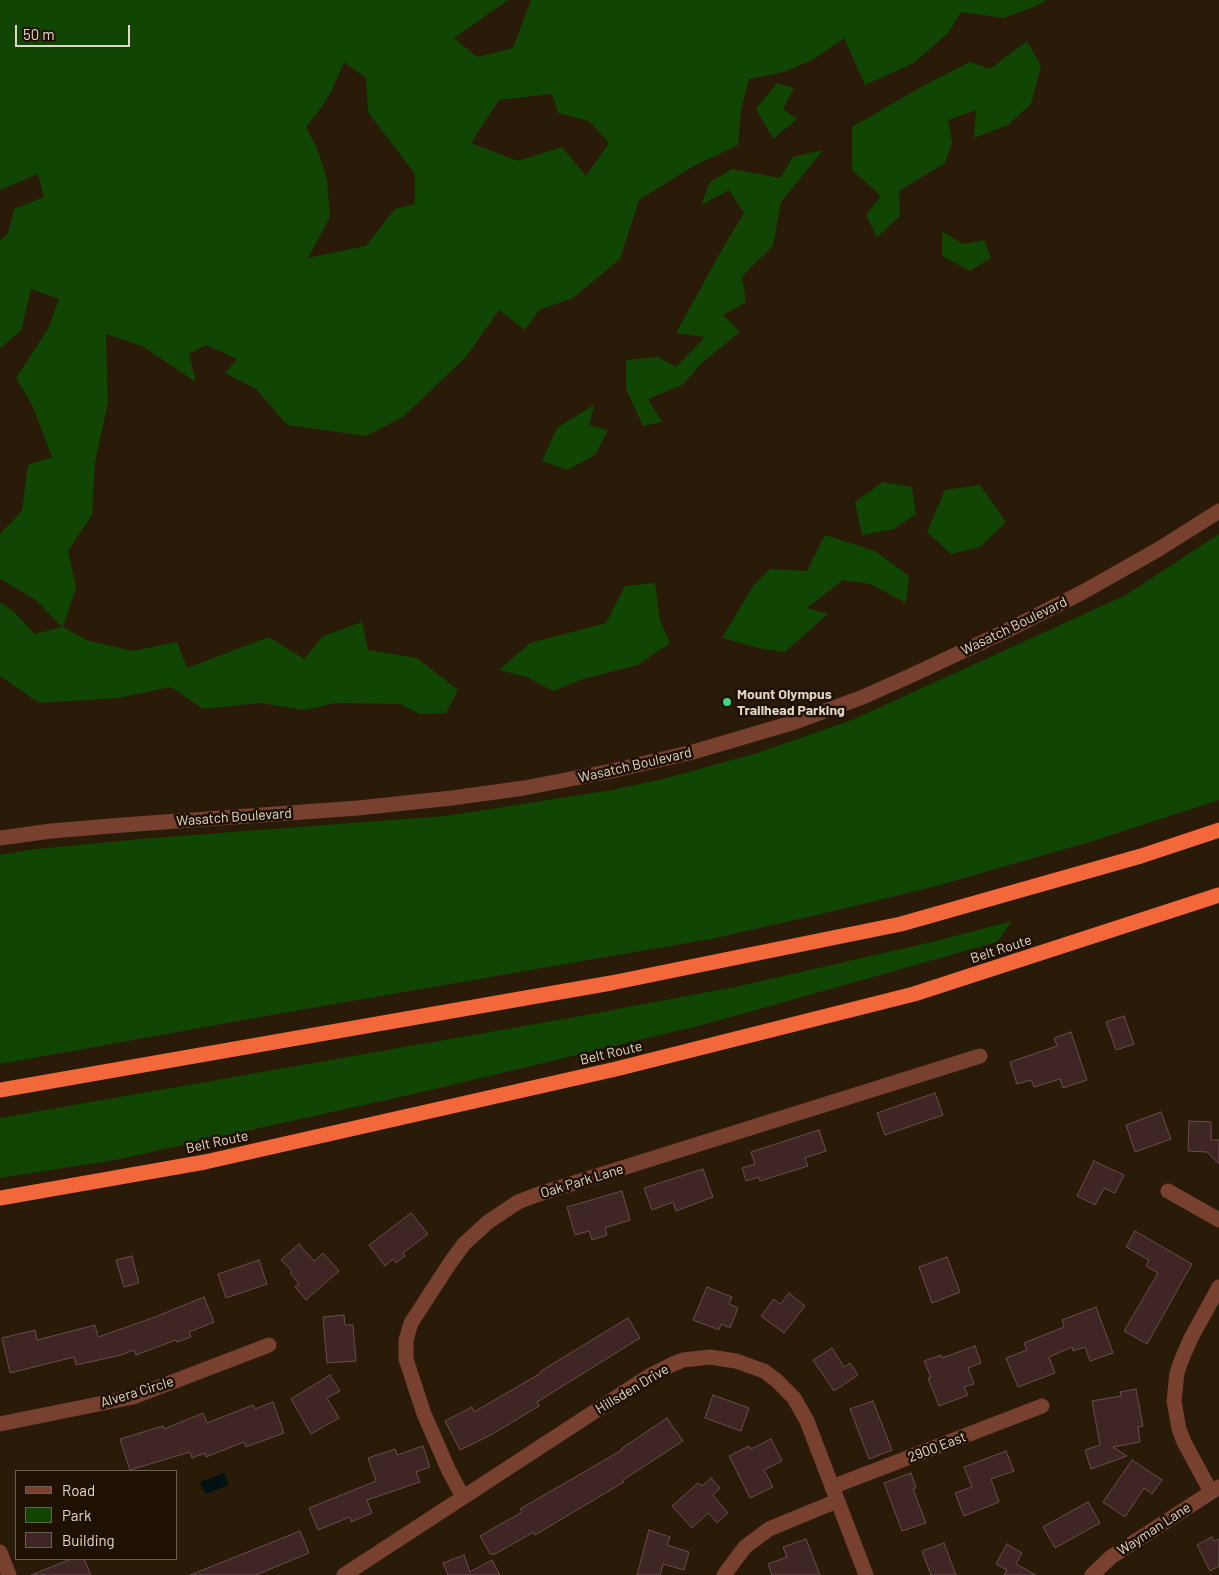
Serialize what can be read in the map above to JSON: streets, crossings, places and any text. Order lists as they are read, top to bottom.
{
  "streets": {
    "highway": ["Belt Route"],
    "street": [
      "Wasatch Boulevard",
      "Oak Park Lane",
      "Hillsden Drive",
      "Alvera Circle",
      "2900 East",
      "Wayman Lane"
    ]
  },
  "crossings": [
    ["Oak Park Lane", "Hillsden Drive"],
    ["Hillsden Drive", "2900 East"]
  ],
  "places": ["Mount Olympus Trailhead Parking"],
  "legend": ["Road", "Park", "Building"],
  "scale_bar": "50 m"
}
